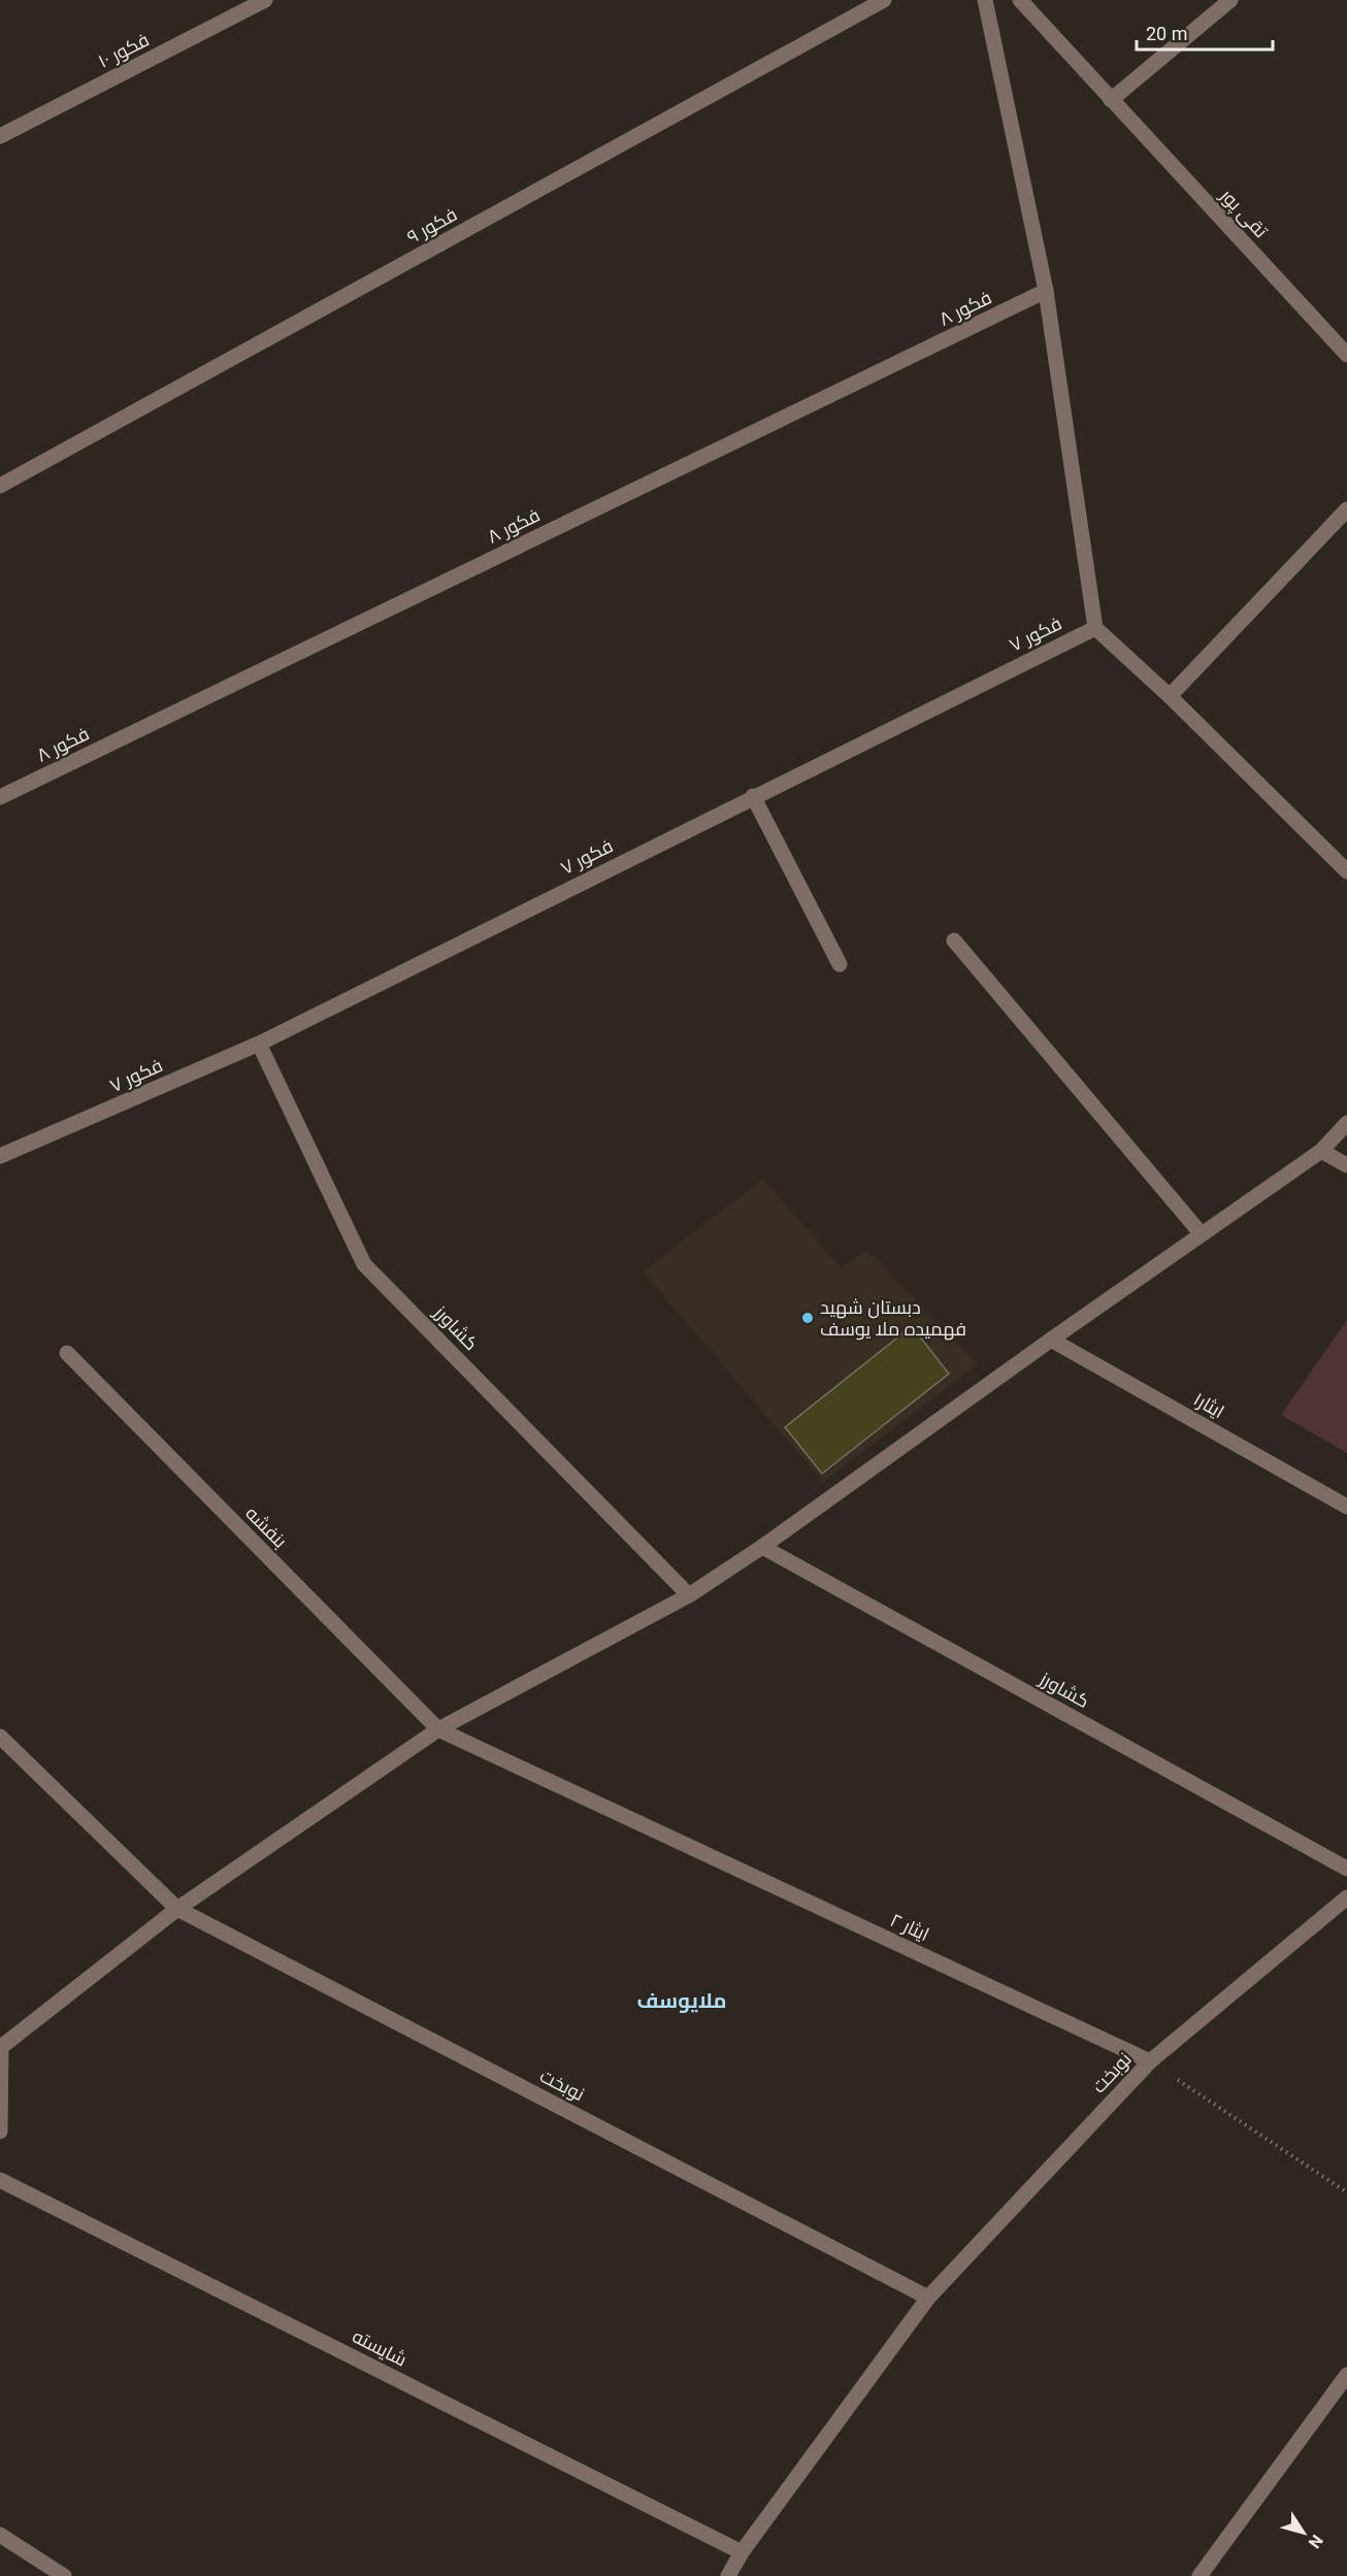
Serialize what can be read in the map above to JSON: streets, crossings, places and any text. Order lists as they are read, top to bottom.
{
  "streets": {
    "street": [
      "فکور ۱۰",
      "تقی پور",
      "فکور ۹",
      "فکور ۸",
      "فکور ۷",
      "کشاورز",
      "ایثار۱",
      "بنفشه",
      "ایثار ۲",
      "نوبخت",
      "شایسته"
    ]
  },
  "crossings": [
    ["فکور ۷", "کشاورز"],
    ["بنفشه", "ایثار ۲"],
    ["ایثار ۲", "نوبخت"],
    ["نوبخت", "شایسته"]
  ],
  "districts": ["ملایوسف"],
  "places": ["دبستان شهید فهمیده ملا یوسف"],
  "scale_bar": "20 m",
  "north": "bottom right"
}
